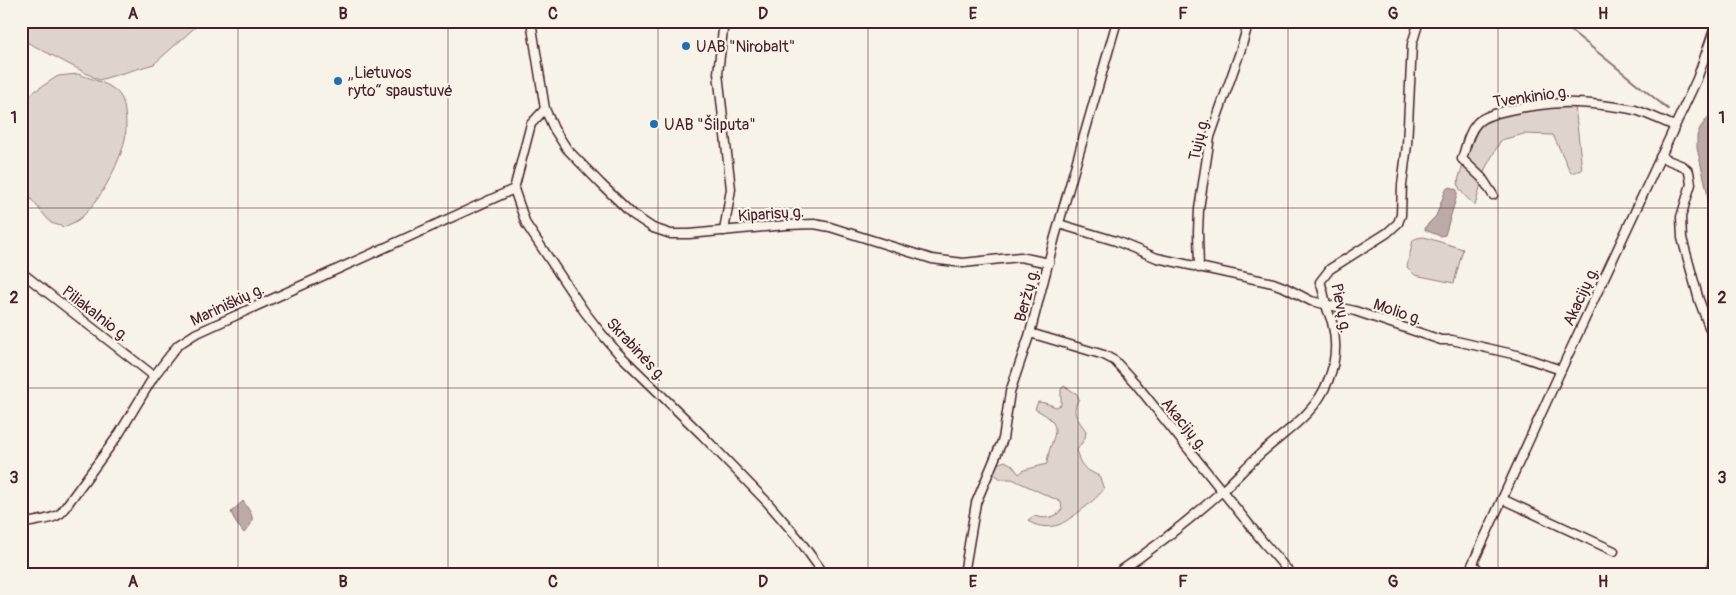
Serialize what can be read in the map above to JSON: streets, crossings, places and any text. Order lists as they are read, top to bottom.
{
  "streets": {
    "street": [
      "Tvenkinio g.",
      "Tujų g.",
      "Kiparisų g.",
      "Beržų g.",
      "Akacijų g.",
      "Mariniškių g.",
      "Pievų g.",
      "Molio g.",
      "Piliakalnio g.",
      "Skrabinės g."
    ]
  },
  "crossings": [
    ["Tvenkinio g.", "Akacijų g."],
    ["Tujų g.", "Molio g."],
    ["Kiparisų g.", "Beržų g."],
    ["Beržų g.", "Akacijų g."],
    ["Beržų g.", "Molio g."],
    ["Akacijų g.", "Pievų g."],
    ["Akacijų g.", "Molio g."],
    ["Mariniškių g.", "Piliakalnio g."],
    ["Mariniškių g.", "Skrabinės g."],
    ["Pievų g.", "Molio g."]
  ],
  "places": ["UAB \"Nirobalt\"", "„Lietuvos ryto“ spaustuvė", "UAB \"Šilputa\""],
  "grid": {
    "columns": [
      "A",
      "B",
      "C",
      "D",
      "E",
      "F",
      "G",
      "H"
    ],
    "rows": ["1", "2", "3"]
  }
}
